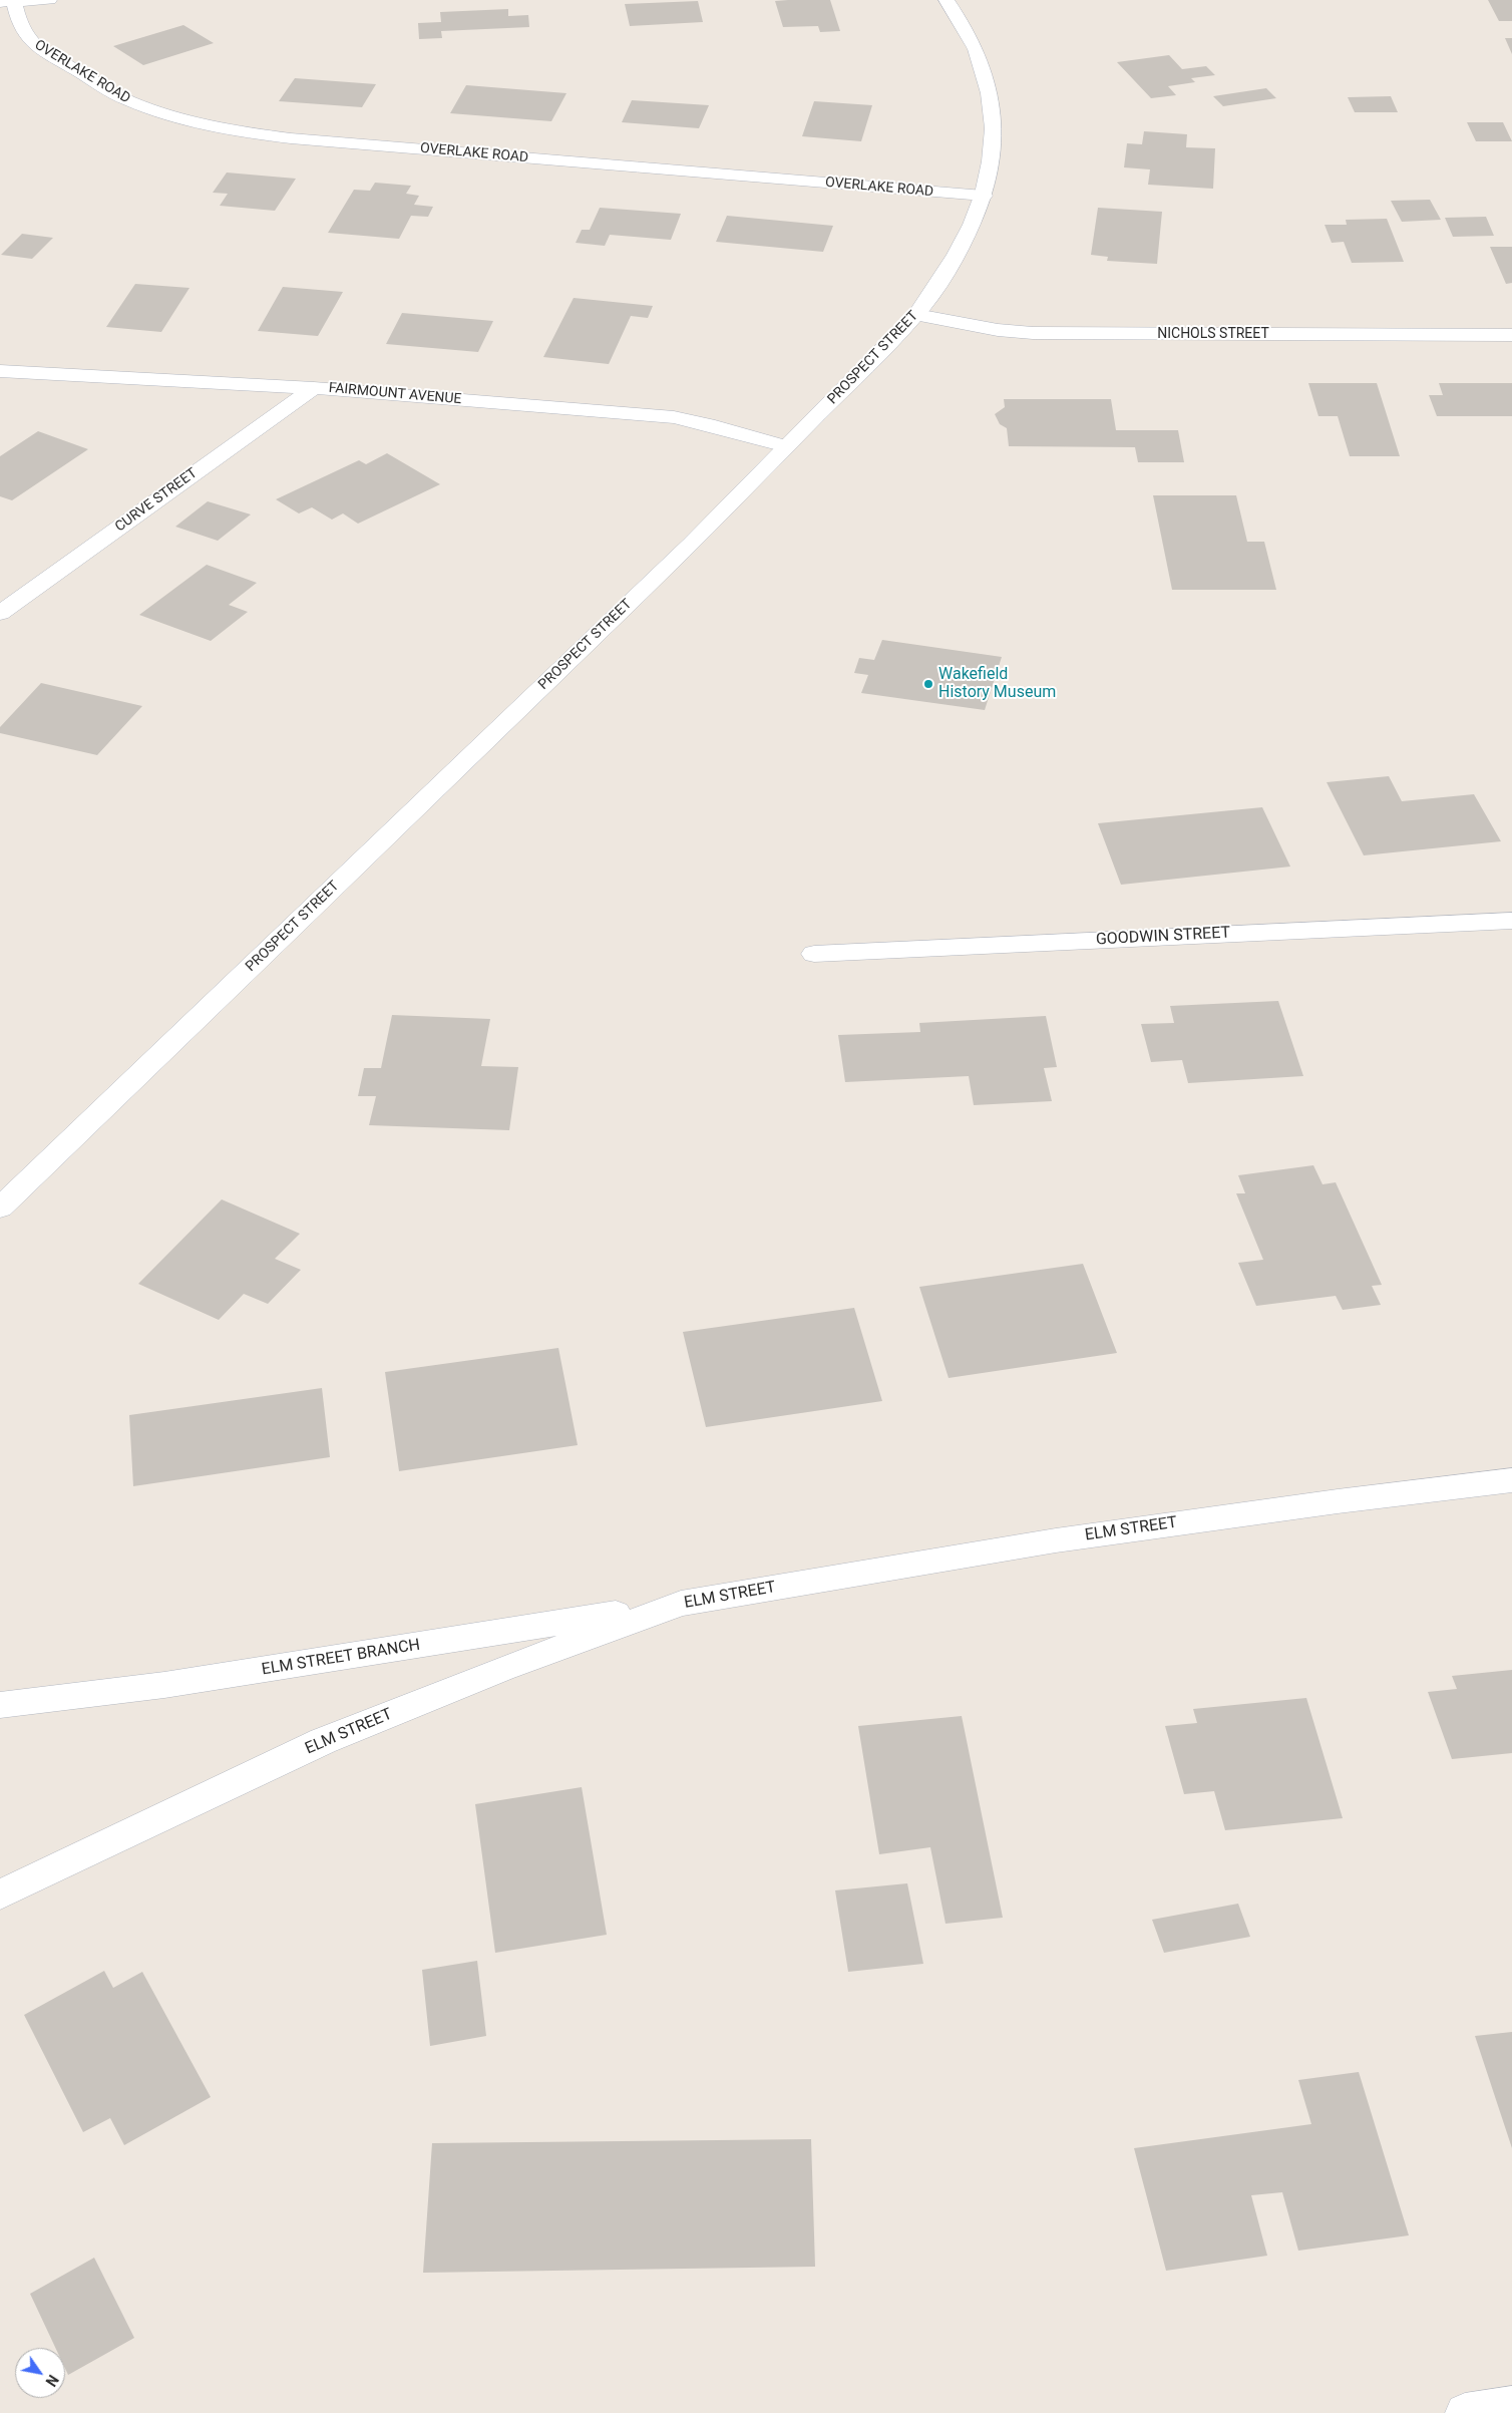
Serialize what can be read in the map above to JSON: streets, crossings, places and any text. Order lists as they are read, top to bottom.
{
  "streets": {
    "street": [
      "OVERLAKE ROAD",
      "NICHOLS STREET",
      "PROSPECT STREET",
      "FAIRMOUNT AVENUE",
      "CURVE STREET",
      "GOODWIN STREET",
      "ELM STREET",
      "ELM STREET BRANCH"
    ]
  },
  "crossings": [
    ["OVERLAKE ROAD", "PROSPECT STREET"],
    ["NICHOLS STREET", "PROSPECT STREET"],
    ["PROSPECT STREET", "FAIRMOUNT AVENUE"],
    ["FAIRMOUNT AVENUE", "CURVE STREET"],
    ["ELM STREET", "ELM STREET BRANCH"]
  ],
  "places": ["Wakefield History Museum"],
  "north": "bottom right"
}
